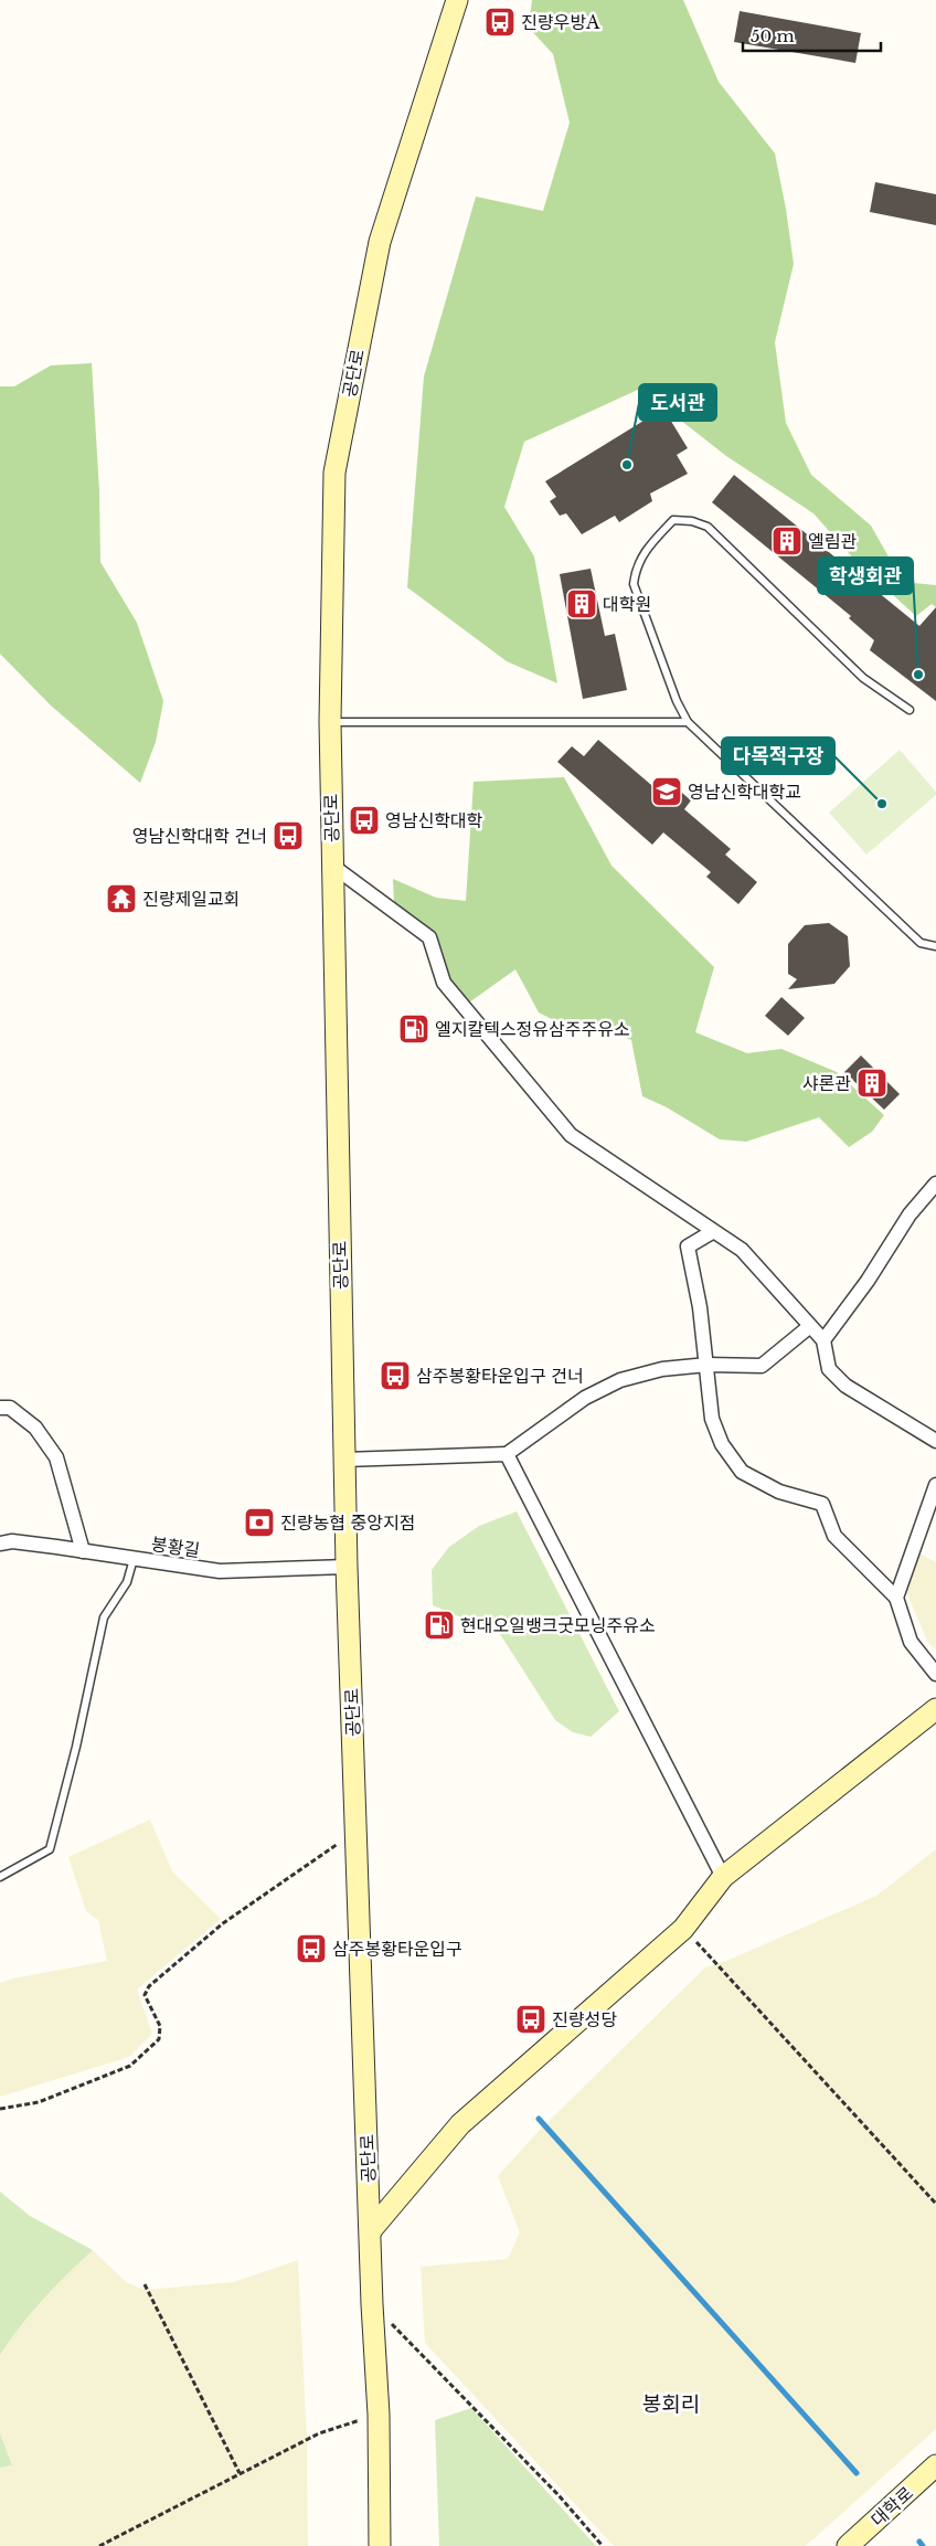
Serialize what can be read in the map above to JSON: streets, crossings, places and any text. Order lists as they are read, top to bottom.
{
  "streets": {
    "street": ["공단로", "봉황길", "대학로"]
  },
  "crossings": [
    ["공단로", "봉황길"]
  ],
  "districts": ["봉회리"],
  "places": {
    "bus stop": [
      "진량우방A",
      "영남신학대학",
      "영남신학대학 건너",
      "삼주봉황타운입구 건너",
      "삼주봉황타운입구",
      "진량성당"
    ],
    "other": ["도서관", "학생회관", "다목적구장"],
    "building": ["엘림관", "대학원", "샤론관"],
    "school or university": ["영남신학대학교"],
    "temple": ["진량제일교회"],
    "fuel station": ["엘지칼텍스정유삼주주유소", "현대오일뱅크굿모닝주유소"],
    "bank": ["진량농협 중앙지점"]
  },
  "scale_bar": "50 m"
}
